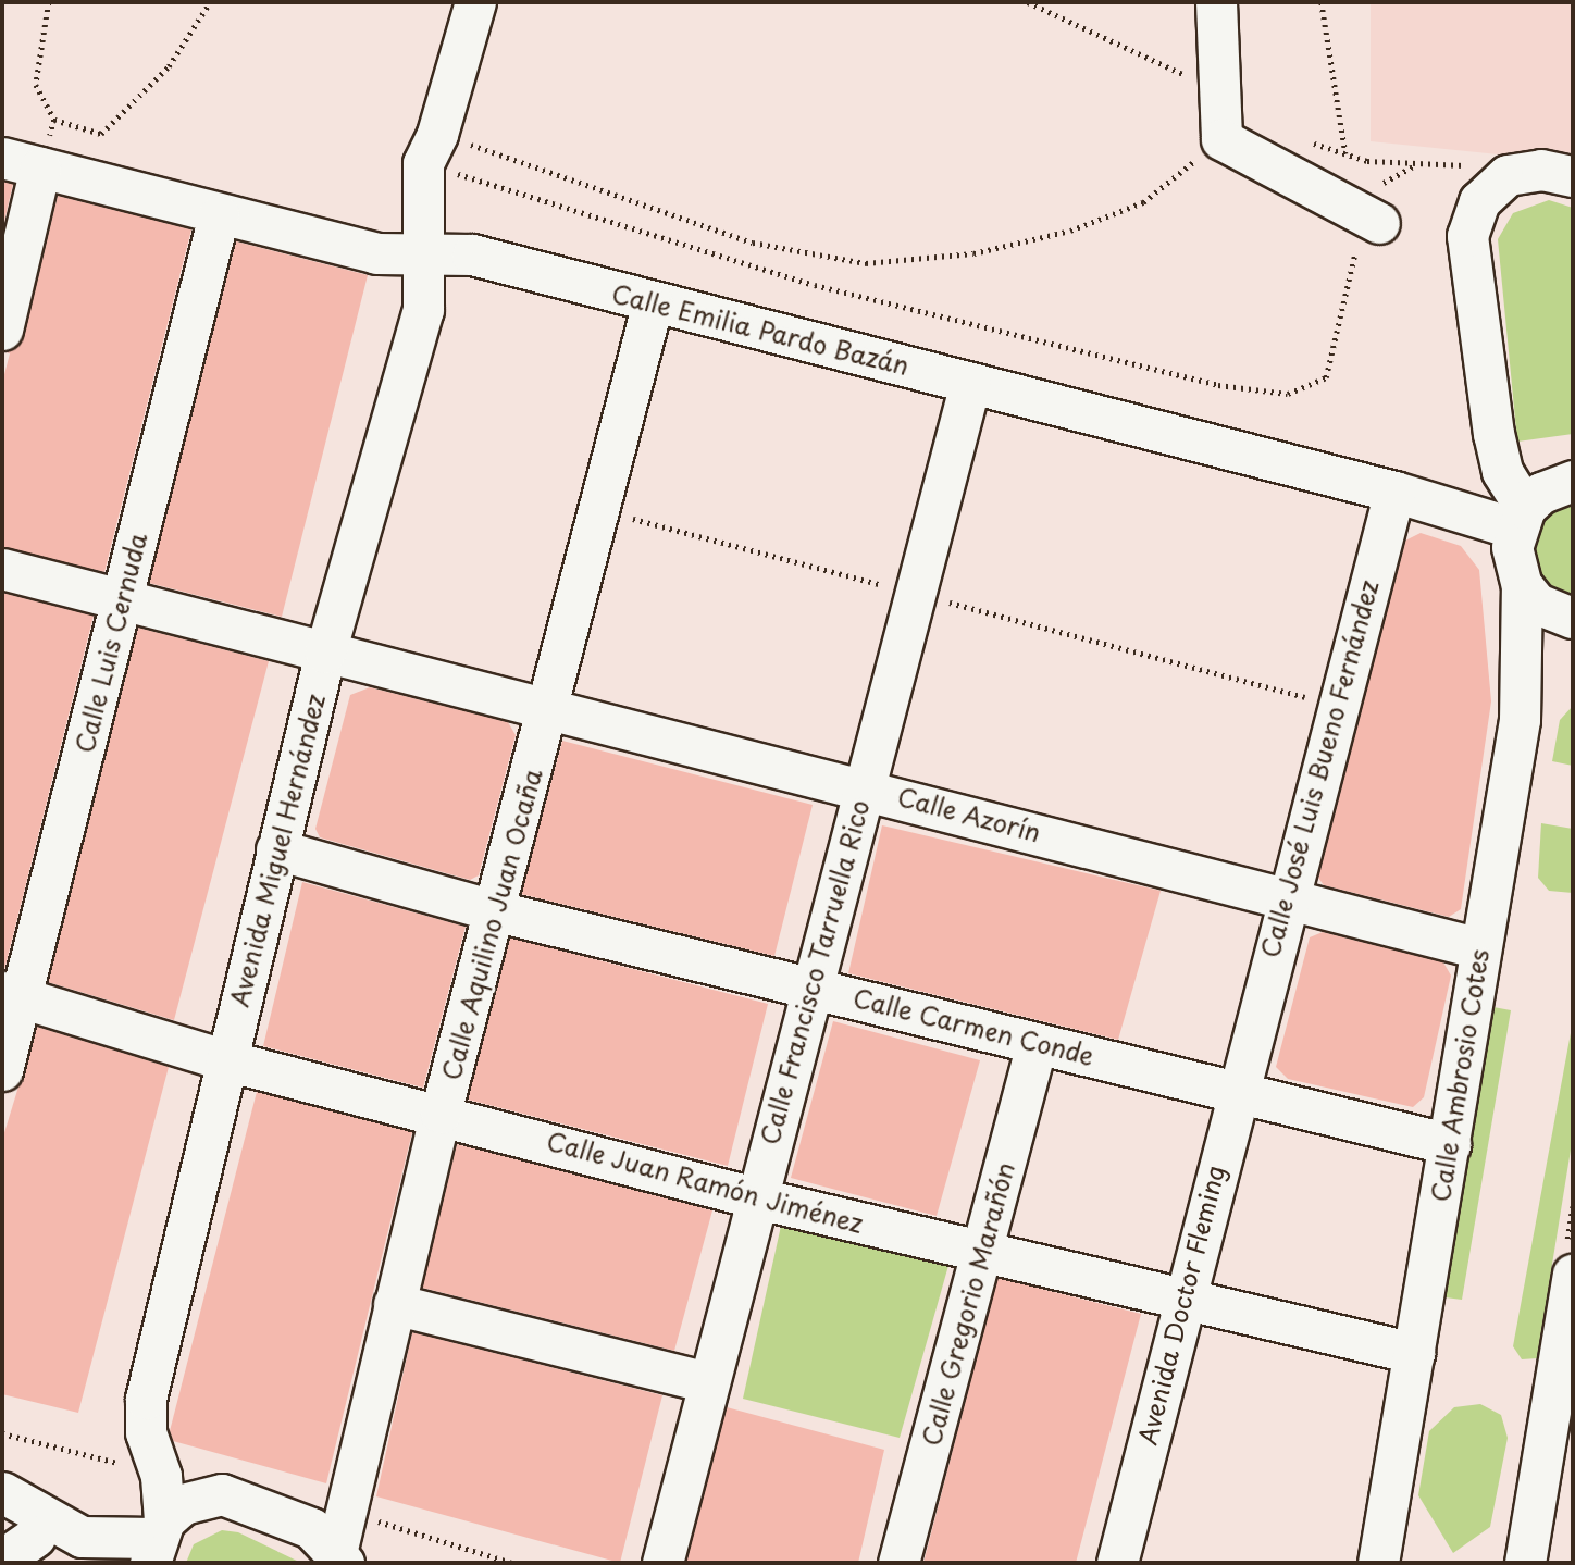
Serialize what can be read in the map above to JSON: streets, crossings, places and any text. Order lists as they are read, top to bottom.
{
  "streets": {
    "street": [
      "Calle Emilia Pardo Bazán",
      "Calle Luis Cernuda",
      "Calle José Luis Bueno Fernández",
      "Calle Azorín",
      "Avenida Miguel Hernández",
      "Calle Aquilino Juan Ocaña",
      "Calle Francisco Tarruella Rico",
      "Calle Carmen Conde",
      "Calle Ambrosio Cotes",
      "Calle Juan Ramón Jiménez",
      "Calle Gregorio Marañón",
      "Avenida Doctor Fleming"
    ]
  },
  "crossings": [
    ["Calle Emilia Pardo Bazán", "Calle Luis Cernuda"],
    ["Calle Emilia Pardo Bazán", "Calle José Luis Bueno Fernández"],
    ["Calle Emilia Pardo Bazán", "Avenida Miguel Hernández"],
    ["Calle Emilia Pardo Bazán", "Calle Aquilino Juan Ocaña"],
    ["Calle Emilia Pardo Bazán", "Calle Francisco Tarruella Rico"],
    ["Calle Emilia Pardo Bazán", "Calle Ambrosio Cotes"],
    ["Calle Luis Cernuda", "Calle Azorín"],
    ["Calle Luis Cernuda", "Calle Juan Ramón Jiménez"],
    ["Calle José Luis Bueno Fernández", "Calle Azorín"],
    ["Calle José Luis Bueno Fernández", "Avenida Doctor Fleming"],
    ["Calle Azorín", "Avenida Miguel Hernández"],
    ["Calle Azorín", "Calle Aquilino Juan Ocaña"],
    ["Calle Azorín", "Calle Francisco Tarruella Rico"],
    ["Calle Azorín", "Calle Ambrosio Cotes"],
    ["Avenida Miguel Hernández", "Calle Carmen Conde"],
    ["Avenida Miguel Hernández", "Calle Juan Ramón Jiménez"],
    ["Calle Aquilino Juan Ocaña", "Calle Carmen Conde"],
    ["Calle Aquilino Juan Ocaña", "Calle Juan Ramón Jiménez"],
    ["Calle Francisco Tarruella Rico", "Calle Carmen Conde"],
    ["Calle Francisco Tarruella Rico", "Calle Juan Ramón Jiménez"],
    ["Calle Carmen Conde", "Calle Ambrosio Cotes"],
    ["Calle Carmen Conde", "Calle Gregorio Marañón"],
    ["Calle Carmen Conde", "Avenida Doctor Fleming"],
    ["Calle Ambrosio Cotes", "Calle Juan Ramón Jiménez"],
    ["Calle Juan Ramón Jiménez", "Calle Gregorio Marañón"],
    ["Calle Juan Ramón Jiménez", "Avenida Doctor Fleming"]
  ]
}
